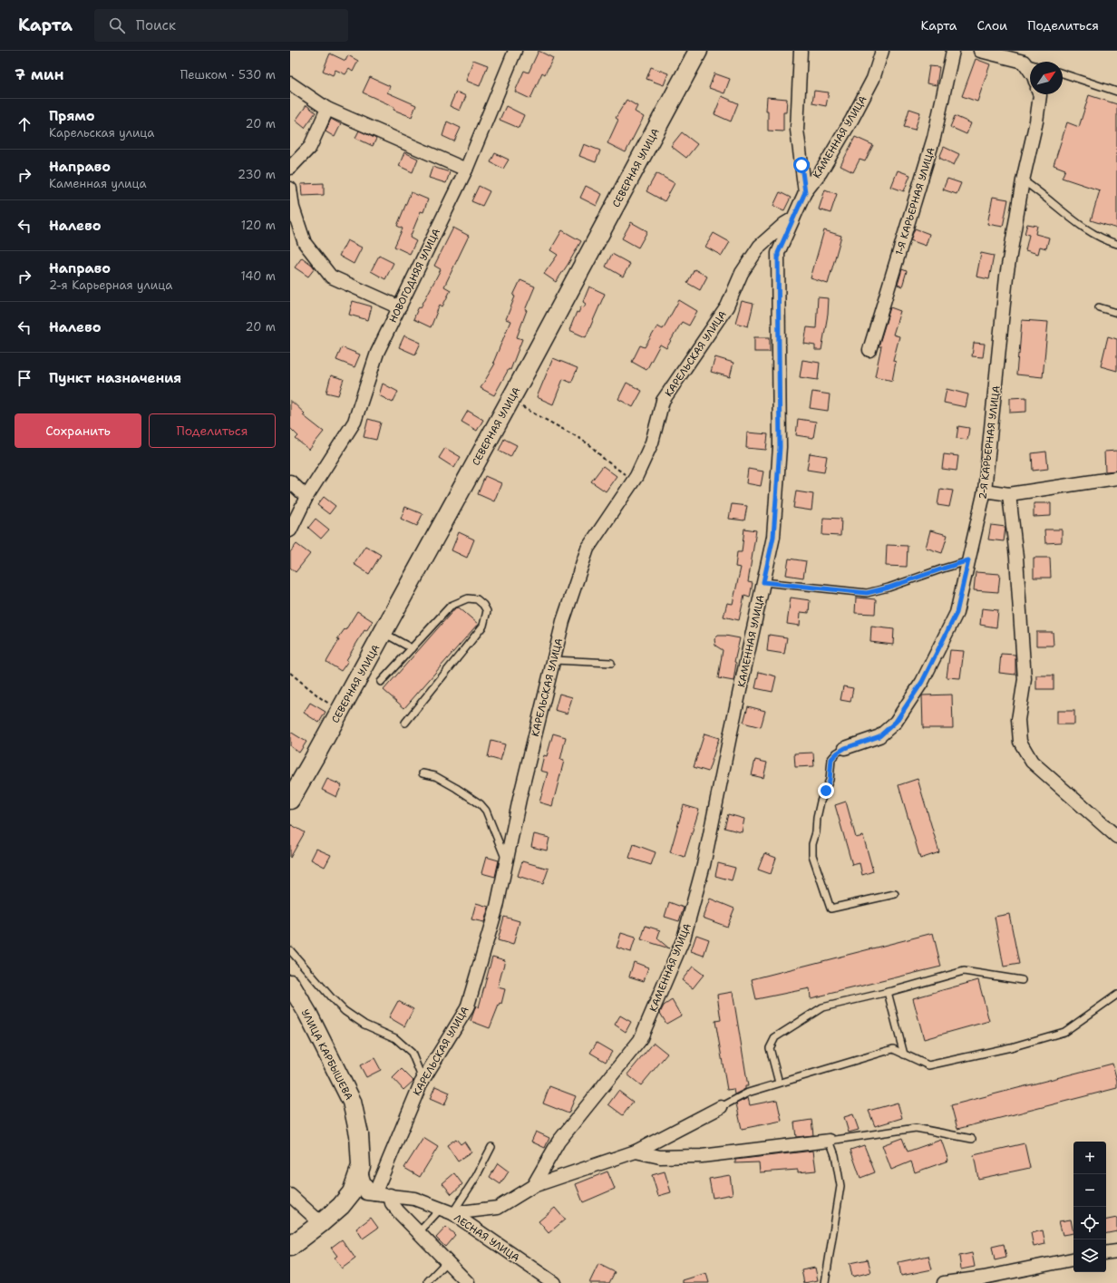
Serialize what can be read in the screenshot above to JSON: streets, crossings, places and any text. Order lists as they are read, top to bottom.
{
  "streets": {
    "main road": ["СЕВЕРНАЯ УЛИЦА", "УЛИЦА КАРБЫШЕВА"],
    "street": [
      "КАМЕННАЯ УЛИЦА",
      "1-Я КАРЬЕРНАЯ УЛИЦА",
      "НОВОГОДНЯЯ УЛИЦА",
      "КАРЕЛЬСКАЯ УЛИЦА",
      "2-Я КАРЬЕРНАЯ УЛИЦА",
      "ЛЕСНАЯ УЛИЦА"
    ]
  },
  "crossings": [
    ["КАМЕННАЯ УЛИЦА", "КАРЕЛЬСКАЯ УЛИЦА"],
    ["КАРЕЛЬСКАЯ УЛИЦА", "ЛЕСНАЯ УЛИЦА"],
    ["УЛИЦА КАРБЫШЕВА", "ЛЕСНАЯ УЛИЦА"]
  ],
  "north": "top right",
  "page": {
    "header": "Карта",
    "search": "Поиск",
    "nav": ["Карта", "Слои", "Поделиться"],
    "heading": ["7 мин", "Пешком · 530 m"],
    "list": [
      ["Прямо", "Карельская улица", "20 m"],
      ["Направо", "Каменная улица", "230 m"],
      ["Налево", "120 m"],
      ["Направо", "2-я Карьерная улица", "140 m"],
      ["Налево", "20 m"],
      "Пункт назначения"
    ],
    "buttons": ["Сохранить", "Поделиться"],
    "map_buttons": ["+", "−"]
  }
}
